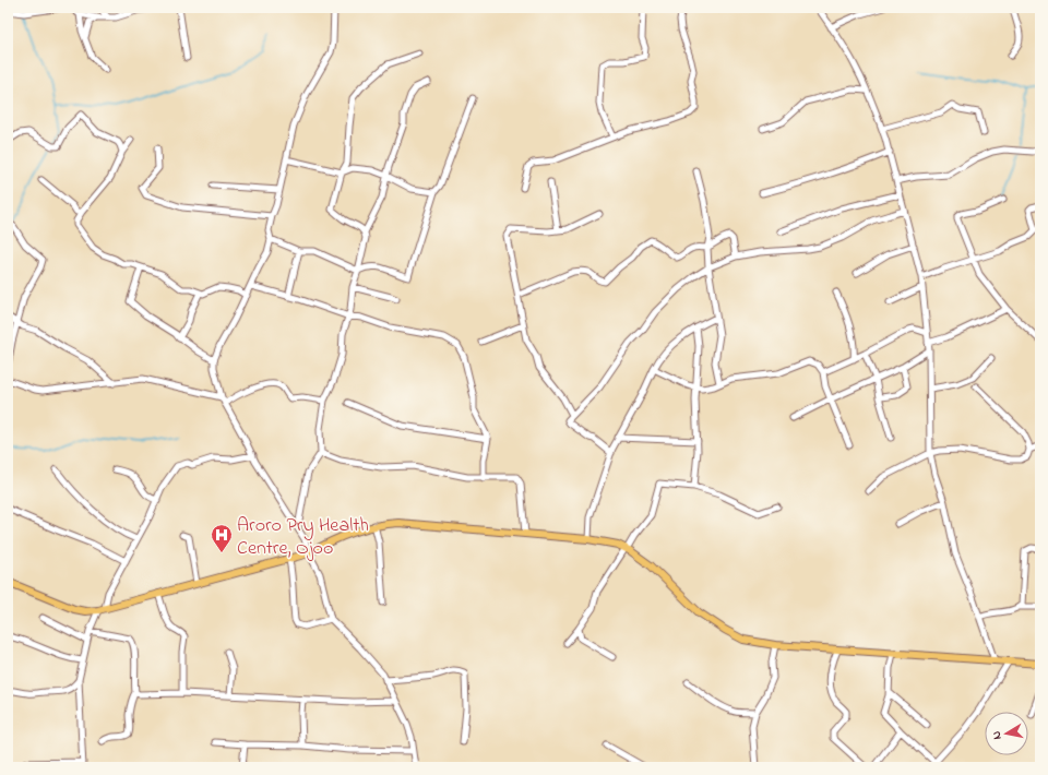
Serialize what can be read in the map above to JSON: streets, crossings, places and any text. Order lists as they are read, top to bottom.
{
  "places": {
    "hospital": ["Aroro Pry Health Centre, Ojoo"]
  },
  "north": "left"
}
